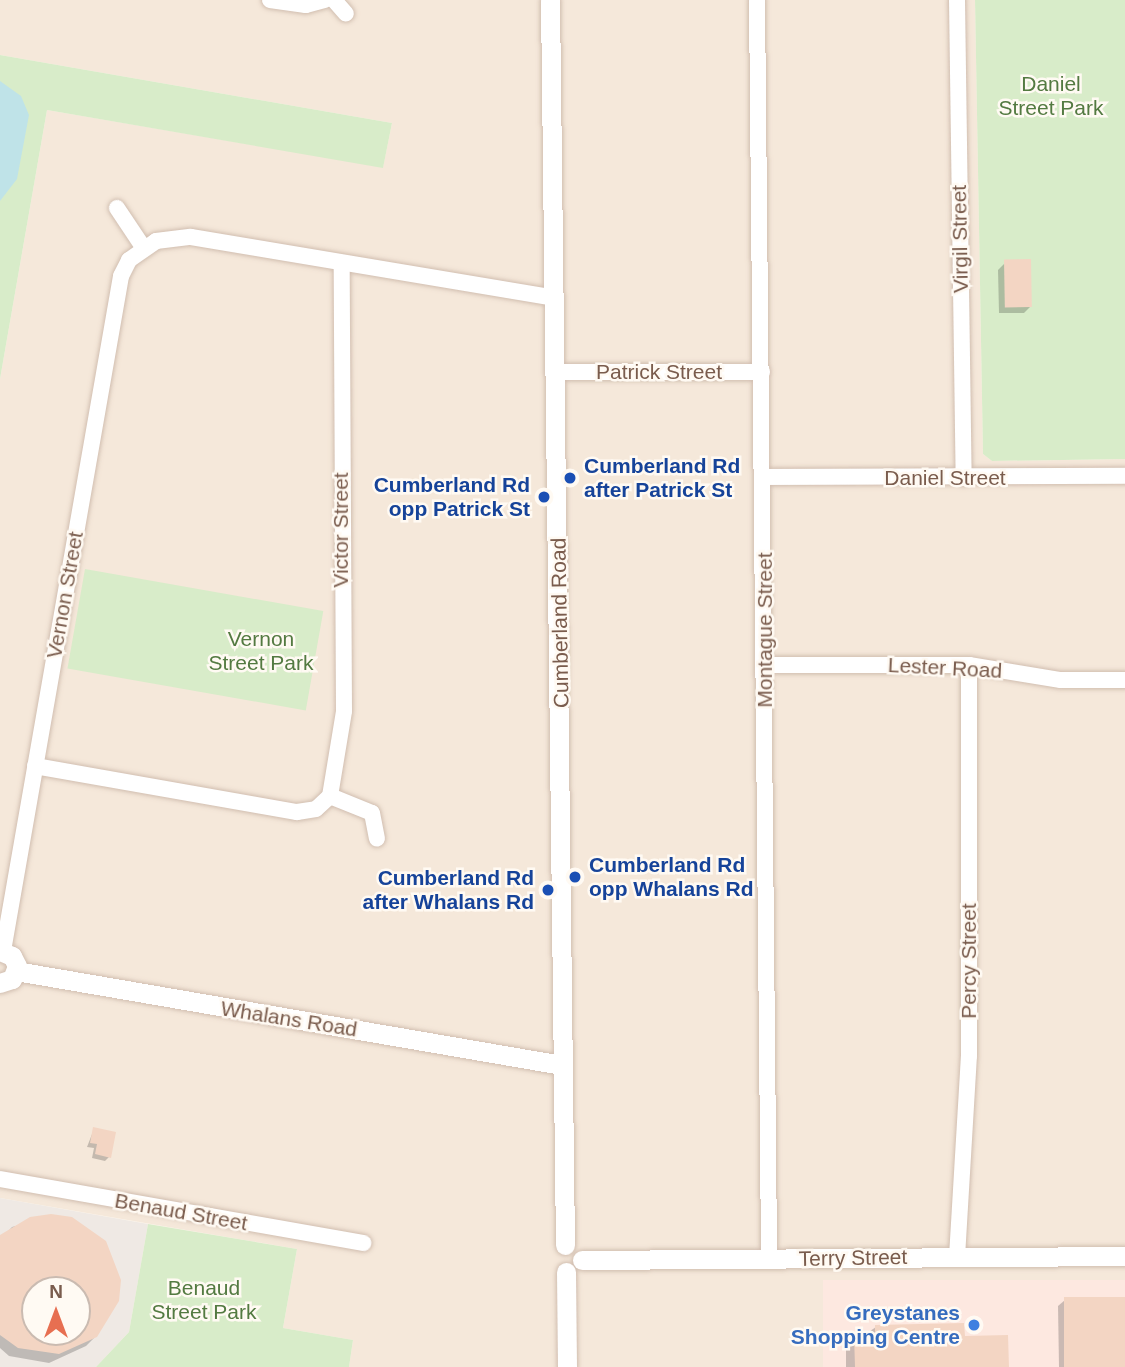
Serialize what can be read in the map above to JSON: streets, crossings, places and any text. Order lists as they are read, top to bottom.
{
  "streets": {
    "street": [
      "Virgil Street",
      "Patrick Street",
      "Daniel Street",
      "Victor Street",
      "Vernon Street",
      "Cumberland Road",
      "Montague Street",
      "Lester Road",
      "Percy Street",
      "Whalans Road",
      "Benaud Street",
      "Terry Street"
    ]
  },
  "crossings": [
    ["Virgil Street", "Daniel Street"],
    ["Patrick Street", "Cumberland Road"],
    ["Patrick Street", "Montague Street"],
    ["Daniel Street", "Montague Street"],
    ["Cumberland Road", "Whalans Road"],
    ["Cumberland Road", "Terry Street"],
    ["Montague Street", "Lester Road"],
    ["Montague Street", "Terry Street"],
    ["Lester Road", "Percy Street"],
    ["Percy Street", "Terry Street"]
  ],
  "parks": ["Daniel Street Park", "Vernon Street Park", "Benaud Street Park"],
  "places": [
    "Cumberland Rd after Patrick St",
    "Cumberland Rd opp Patrick St",
    "Cumberland Rd opp Whalans Rd",
    "Cumberland Rd after Whalans Rd",
    "Greystanes Shopping Centre"
  ],
  "north": "top"
}
